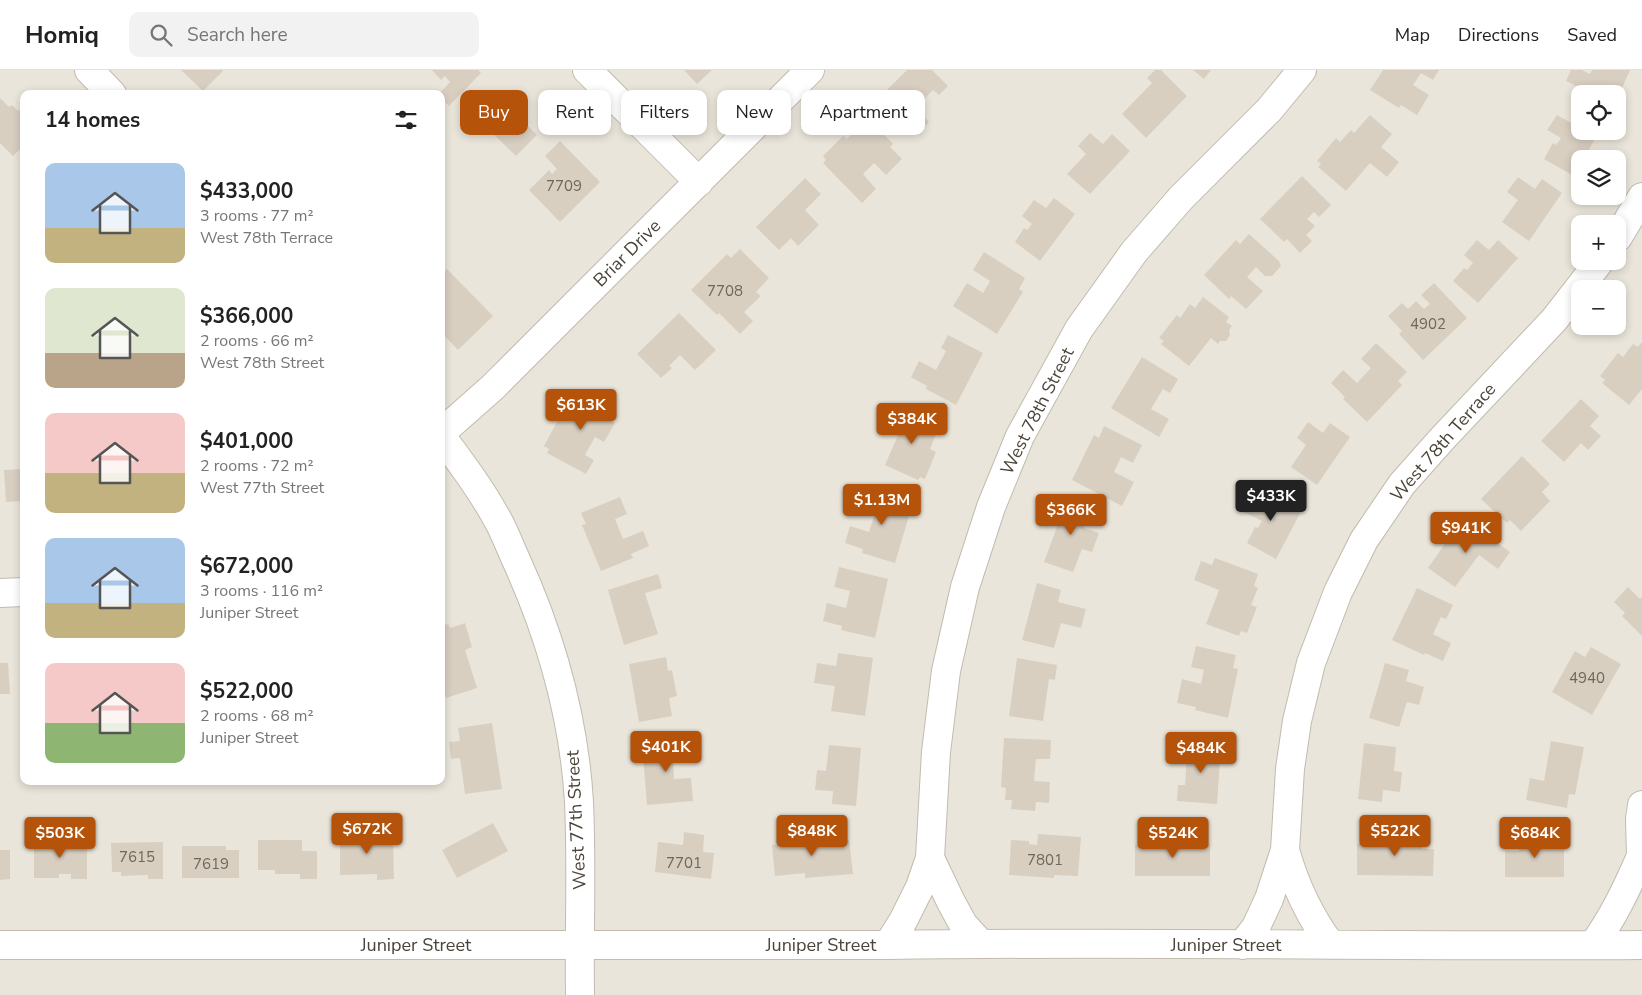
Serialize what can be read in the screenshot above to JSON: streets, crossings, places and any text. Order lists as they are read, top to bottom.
{
  "streets": {
    "street": [
      "Briar Drive",
      "West 78th Street",
      "West 78th Terrace",
      "West 77th Street",
      "Juniper Street"
    ]
  },
  "crossings": [
    ["West 78th Street", "Juniper Street"],
    ["West 78th Terrace", "Juniper Street"],
    ["West 77th Street", "Juniper Street"]
  ],
  "house_numbers": [
    "7709",
    "7708",
    "4902",
    "4940",
    "7615",
    "7801",
    "7701",
    "7619"
  ],
  "page": {
    "header": "Homiq",
    "search": "Search here",
    "nav": ["Map", "Directions", "Saved"],
    "map_buttons": ["+", "−"],
    "chip": [
      "Buy",
      "Rent",
      "Filters",
      "New",
      "Apartment"
    ],
    "heading": "14 homes",
    "list": [
      {
        "name": "$433,000",
        "note": "3 rooms · 77 m² · West 78th Terrace"
      },
      {
        "name": "$366,000",
        "note": "2 rooms · 66 m² · West 78th Street"
      },
      {
        "name": "$401,000",
        "note": "2 rooms · 72 m² · West 77th Street"
      },
      {
        "name": "$672,000",
        "note": "3 rooms · 116 m² · Juniper Street"
      },
      {
        "name": "$522,000",
        "note": "2 rooms · 68 m² · Juniper Street"
      }
    ],
    "price": [
      "$613K",
      "$384K",
      "$433K",
      "$1.13M",
      "$366K",
      "$941K",
      "$401K",
      "$484K",
      "$672K",
      "$848K",
      "$522K",
      "$503K",
      "$524K",
      "$684K"
    ]
  }
}
